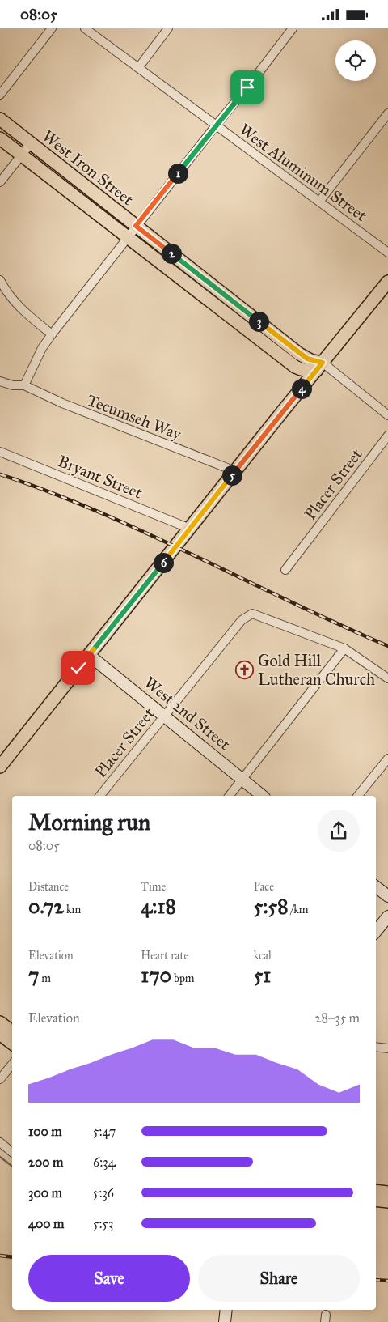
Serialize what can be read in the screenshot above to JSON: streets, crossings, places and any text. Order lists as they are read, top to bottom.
{
  "streets": {
    "main road": ["West Iron Street"],
    "street": [
      "West Aluminum Street",
      "Tecumseh Way",
      "Bryant Street",
      "Placer Street",
      "West 2nd Street"
    ]
  },
  "crossings": [
    ["Placer Street", "West 2nd Street"]
  ],
  "places": {
    "church": ["Gold Hill Lutheran Church"]
  },
  "page": {
    "status": "08:05",
    "pins": [
      "1",
      "2",
      "3",
      "4",
      "5",
      "6"
    ],
    "heading": ["Morning run", "08:05"],
    "stats": [
      ["Distance", "0.72 km"],
      ["Time", "4:18"],
      ["Pace", "5:58 /km"],
      ["Elevation", "7 m"],
      ["Heart rate", "170 bpm"],
      ["kcal", "51"]
    ],
    "chart": ["Elevation", "28–35 m"],
    "list": [
      {
        "name": "100 m",
        "note": "5:47"
      },
      {
        "name": "200 m",
        "note": "6:34"
      },
      {
        "name": "300 m",
        "note": "5:36"
      },
      {
        "name": "400 m",
        "note": "5:53"
      }
    ],
    "buttons": ["Save", "Share"]
  }
}
